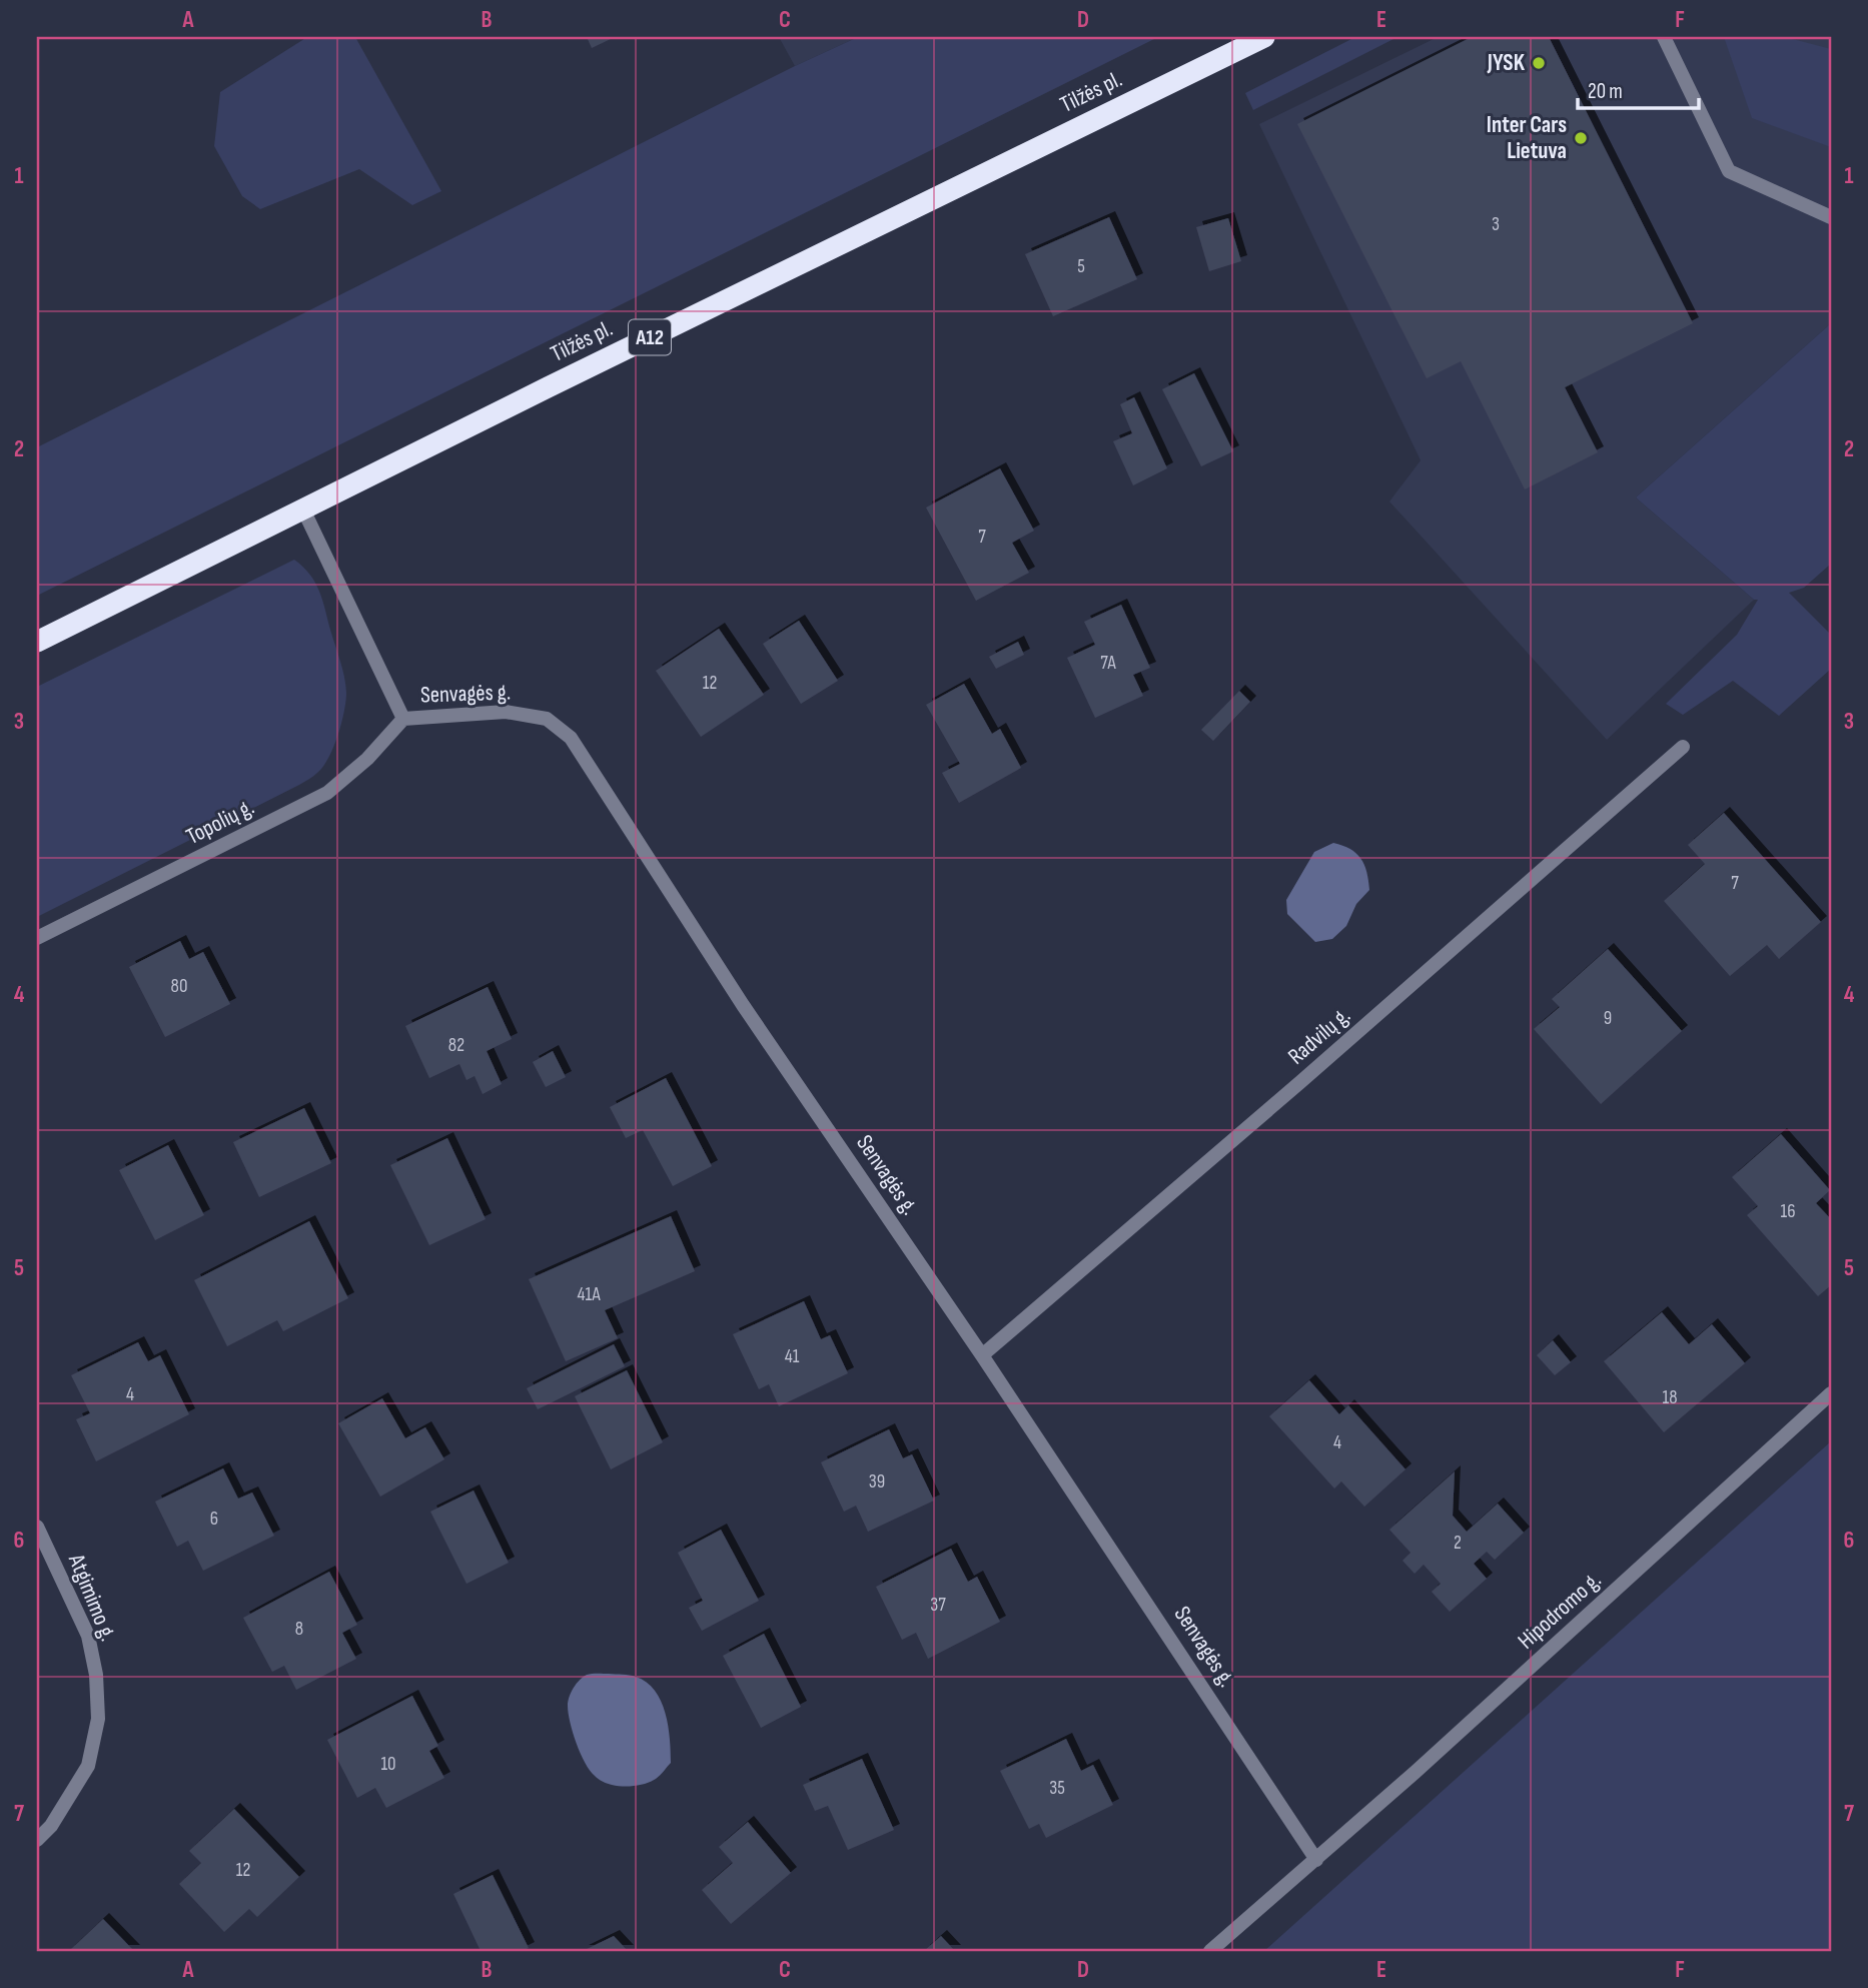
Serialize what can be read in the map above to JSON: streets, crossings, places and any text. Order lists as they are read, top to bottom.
{
  "streets": {
    "highway": ["Tilžės pl.", "A12"],
    "street": [
      "Senvagės g.",
      "Topolių g.",
      "Radvilų g.",
      "Atgimimo g.",
      "Hipodromo g."
    ]
  },
  "crossings": [
    ["Tilžės pl.", "Senvagės g."],
    ["Senvagės g.", "Topolių g."],
    ["Senvagės g.", "Radvilų g."],
    ["Senvagės g.", "Hipodromo g."]
  ],
  "places": ["JYSK", "Inter Cars Lietuva"],
  "house_numbers": [
    "3",
    "5",
    "7",
    "7A",
    "12",
    "7",
    "80",
    "9",
    "82",
    "16",
    "41A",
    "41",
    "4",
    "18",
    "4",
    "39",
    "6",
    "2",
    "37",
    "8",
    "10",
    "35",
    "12"
  ],
  "scale_bar": "20 m",
  "grid": {
    "columns": [
      "A",
      "B",
      "C",
      "D",
      "E",
      "F"
    ],
    "rows": [
      "1",
      "2",
      "3",
      "4",
      "5",
      "6",
      "7"
    ]
  }
}
